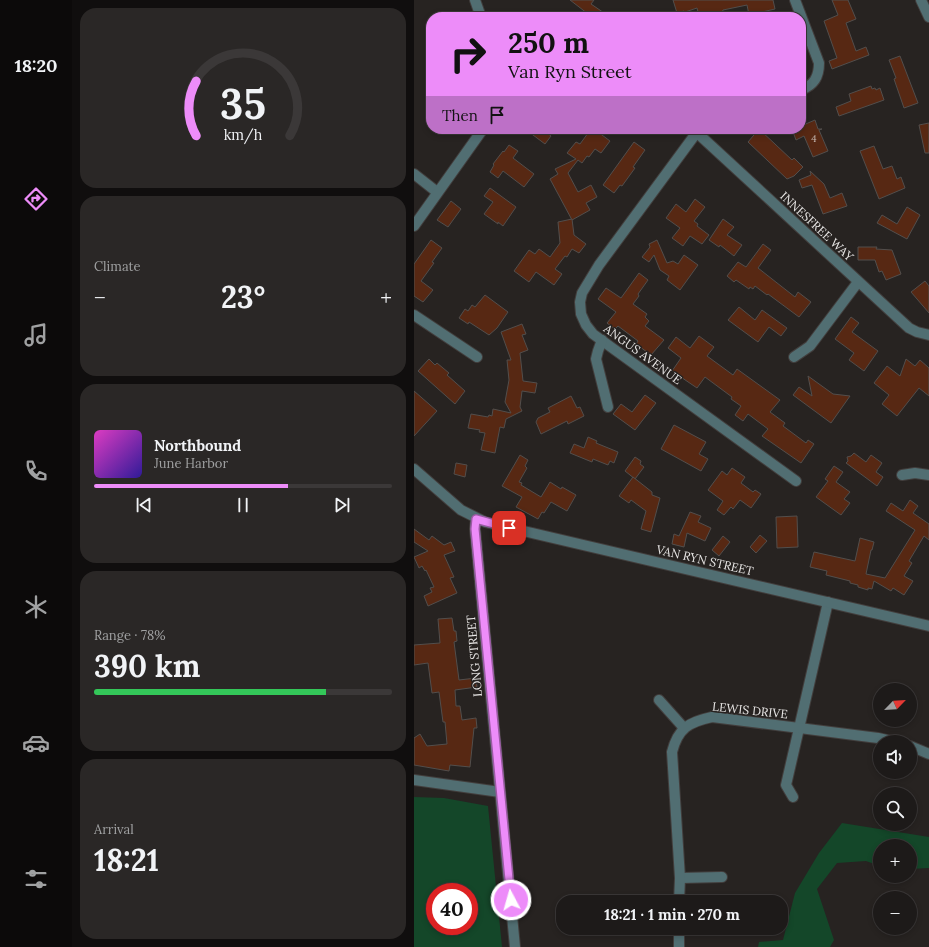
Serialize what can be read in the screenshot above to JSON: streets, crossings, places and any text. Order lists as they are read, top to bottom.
{
  "streets": {
    "street": [
      "INNESFREE WAY",
      "ANGUS AVENUE",
      "VAN RYN STREET",
      "LONG STREET",
      "LEWIS DRIVE"
    ]
  },
  "crossings": [
    ["VAN RYN STREET", "LONG STREET"]
  ],
  "house_numbers": ["4"],
  "north": "top right",
  "page": {
    "tabs": "18:20",
    "turn": ["250 m", "Van Ryn Street"],
    "then": "Then",
    "tile": [
      "Climate",
      ["Range · 78%", "390 km"],
      ["Arrival", "18:21"]
    ],
    "heat": ["−", "23°", "+"],
    "song": ["Northbound", "June Harbor"],
    "map_buttons": ["+", "−"],
    "limit": "40",
    "trip": "18:21 · 1 min · 270 m",
    "gauge": ["35", "km/h"]
  }
}
